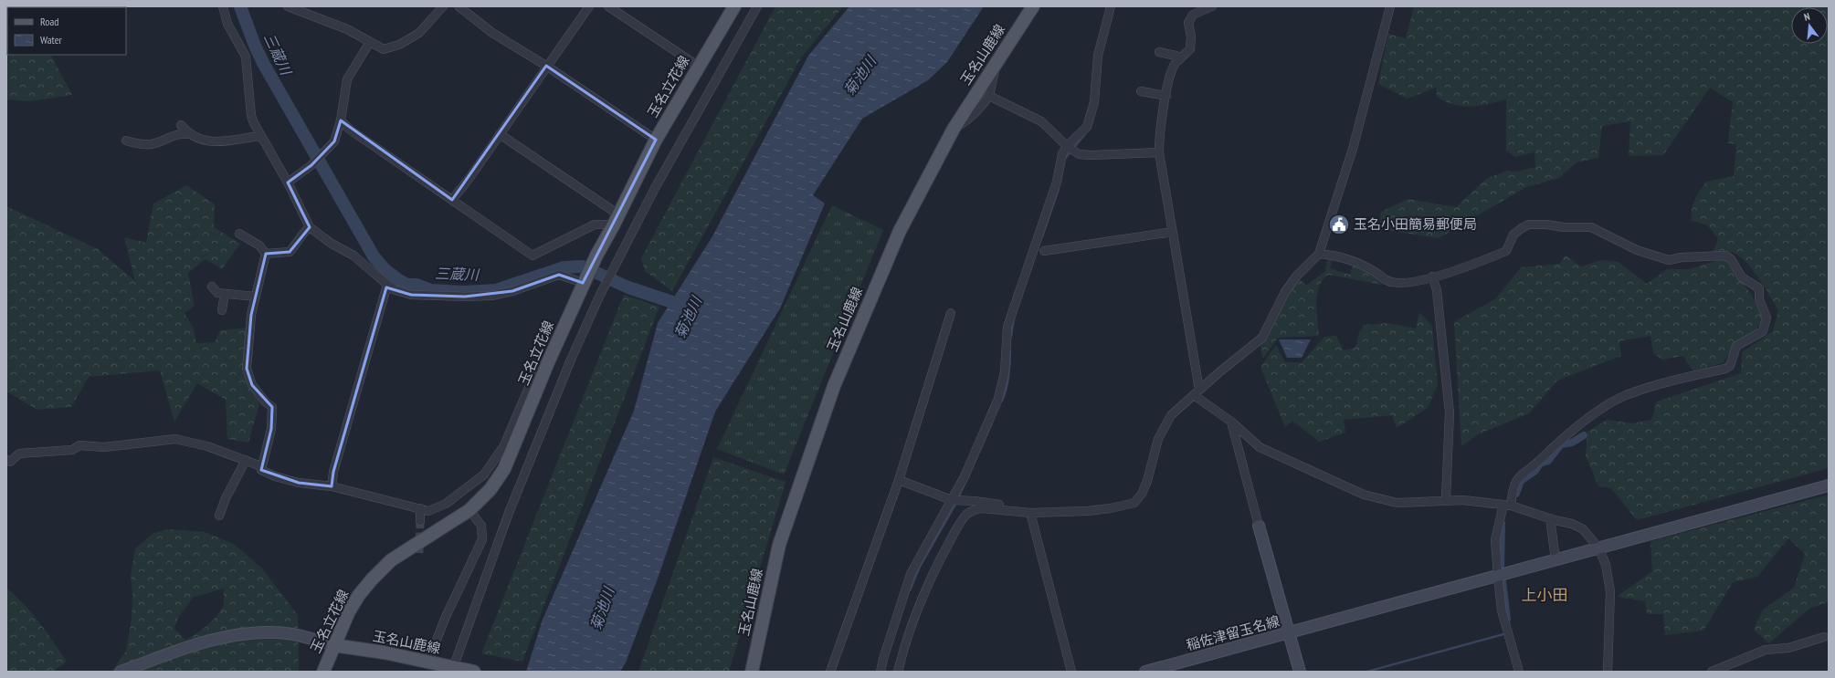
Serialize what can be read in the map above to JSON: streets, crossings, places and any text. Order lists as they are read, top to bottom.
{
  "streets": {
    "main road": ["玉名山鹿線", "玉名立花線"],
    "street": ["稲佐津留玉名線"]
  },
  "crossings": [
    ["玉名山鹿線", "玉名立花線"]
  ],
  "districts": ["上小田"],
  "water": ["三蔵川", "菊池川"],
  "places": {
    "public building": ["玉名小田簡易郵便局"]
  },
  "legend": ["Road", "Water"],
  "north": "top"
}
